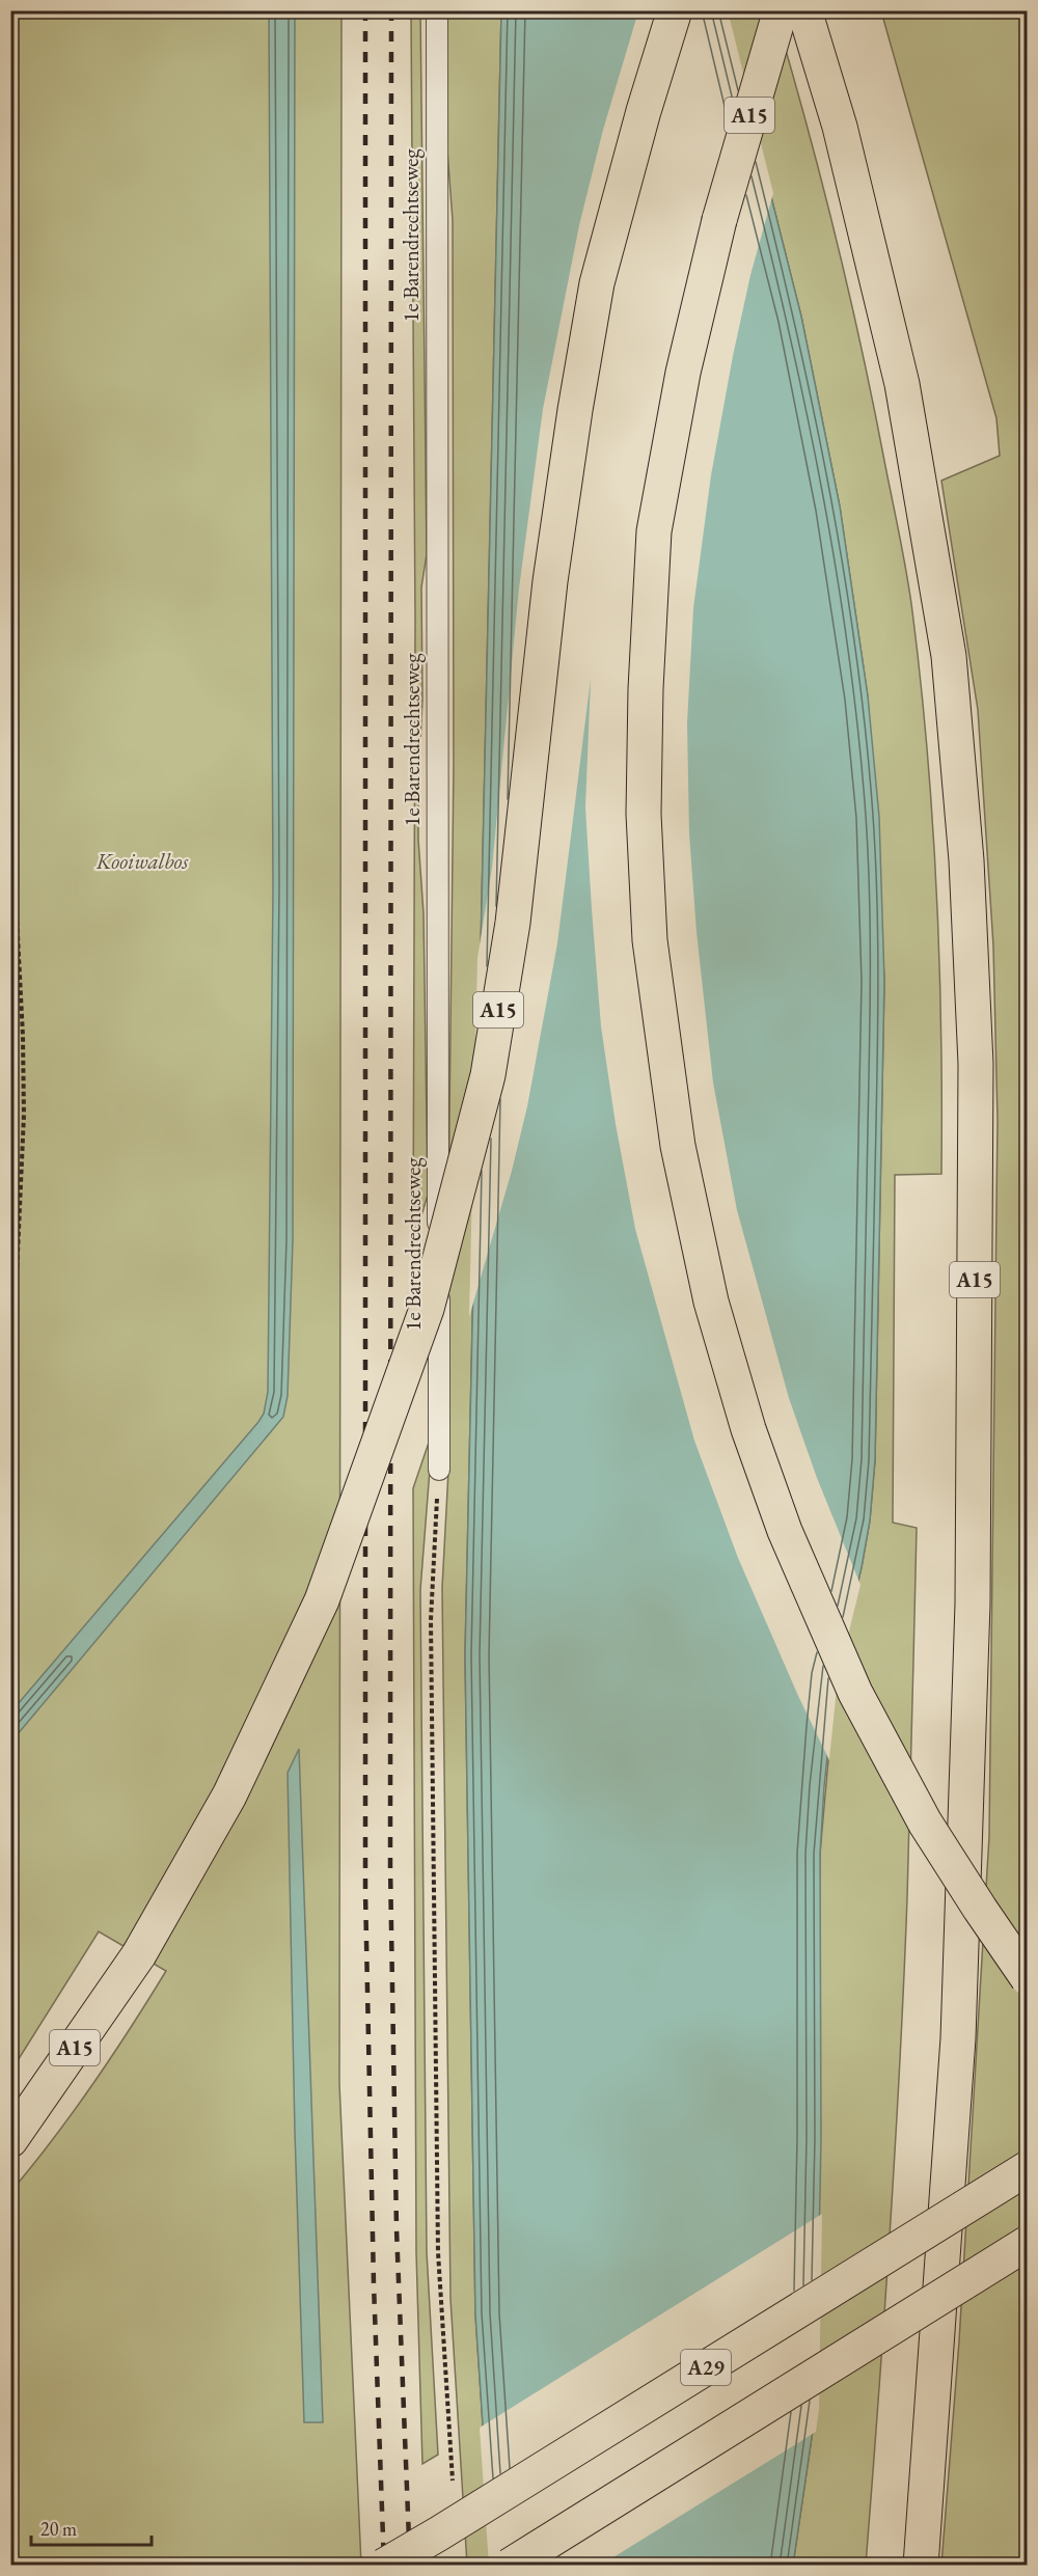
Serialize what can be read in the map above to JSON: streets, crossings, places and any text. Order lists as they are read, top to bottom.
{
  "streets": {
    "highway": ["A15", "A29"],
    "lane": ["1e Barendrechtseweg"]
  },
  "parks": ["Kooiwalbos"],
  "scale_bar": "20 m"
}
